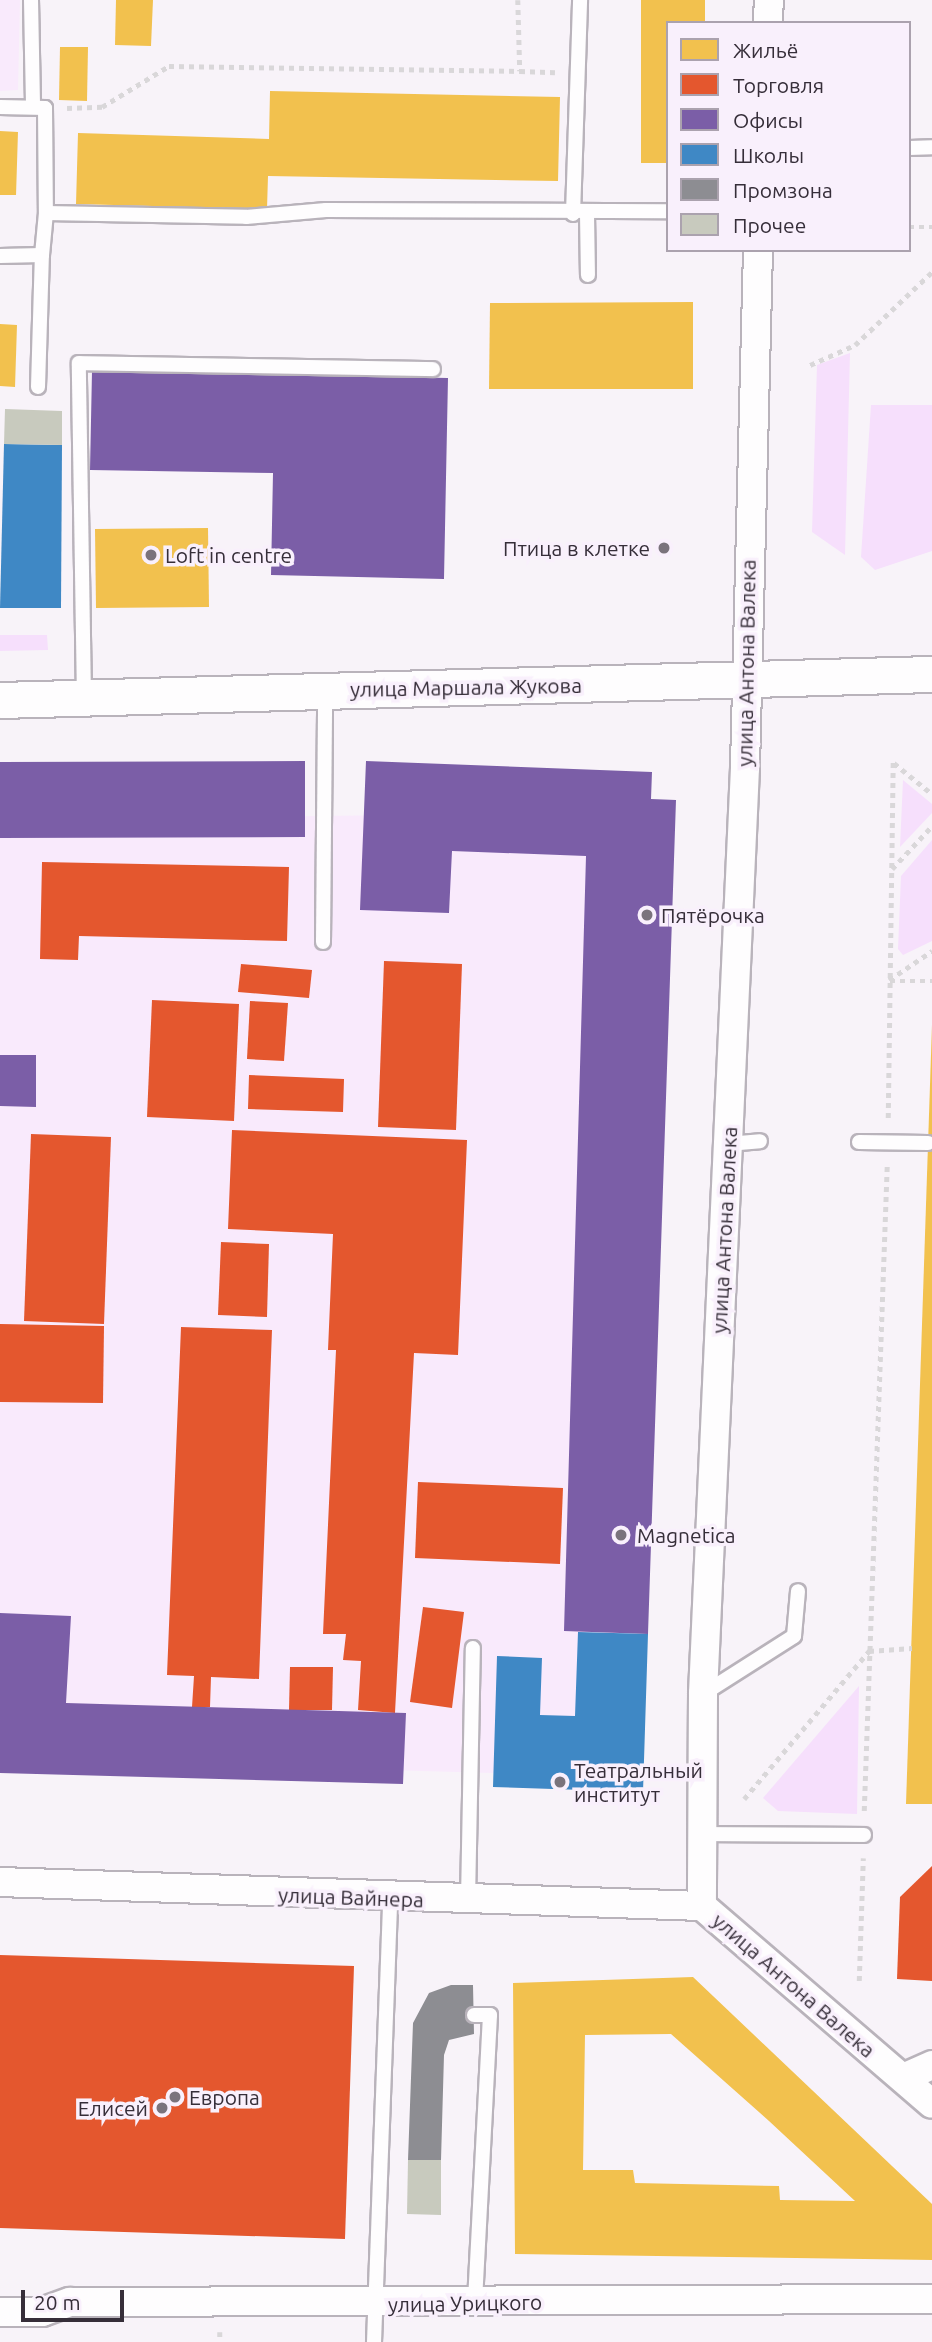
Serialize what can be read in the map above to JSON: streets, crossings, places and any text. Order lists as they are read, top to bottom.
{
  "streets": {
    "street": [
      "улица Антона Валека",
      "улица Маршала Жукова",
      "улица Вайнера",
      "улица Урицкого"
    ]
  },
  "crossings": [
    ["улица Антона Валека", "улица Маршала Жукова"],
    ["улица Антона Валека", "улица Вайнера"]
  ],
  "places": [
    "Птица в клетке",
    "Loft in centre",
    "Пятёрочка",
    "Magnetica",
    "Театральный институт",
    "Европа",
    "Елисей"
  ],
  "legend": [
    "Жильё",
    "Торговля",
    "Офисы",
    "Школы",
    "Промзона",
    "Прочее"
  ],
  "scale_bar": "20 m"
}
